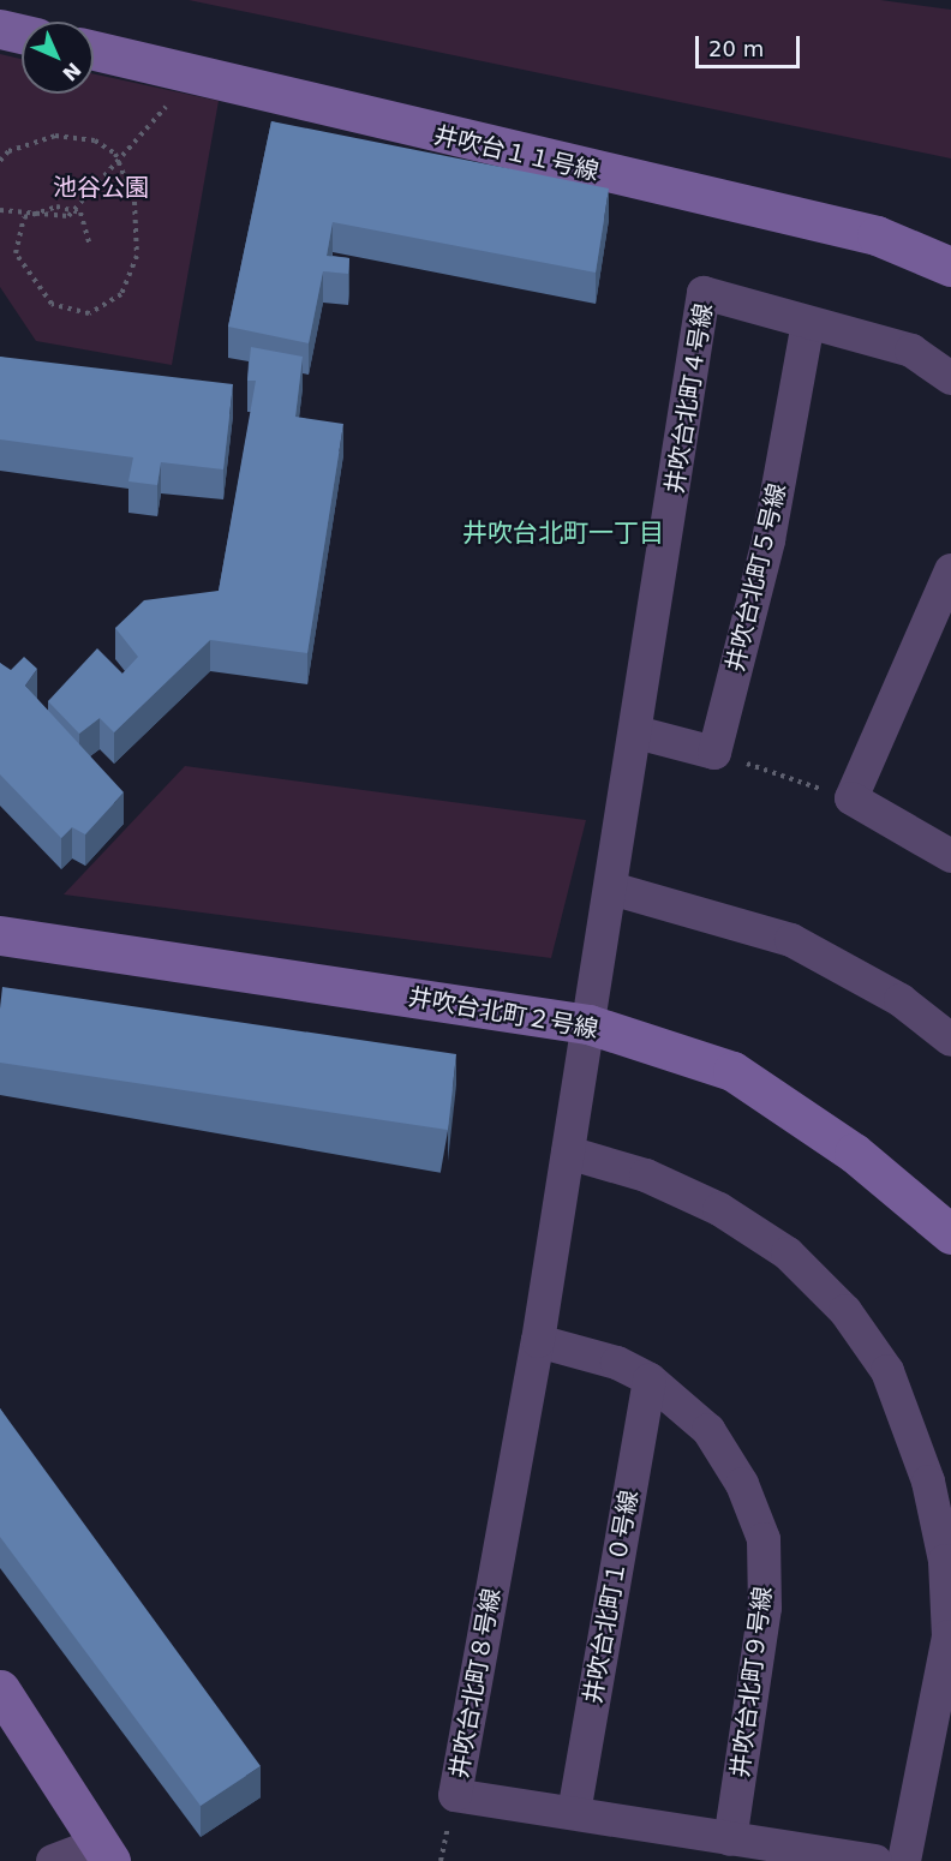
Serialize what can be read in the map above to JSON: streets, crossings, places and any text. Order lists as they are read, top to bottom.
{
  "streets": {
    "street": [
      "井吹台１１号線",
      "井吹台北町４号線",
      "井吹台北町５号線",
      "井吹台北町２号線",
      "井吹台北町１０号線",
      "井吹台北町９号線",
      "井吹台北町８号線"
    ]
  },
  "crossings": [
    ["井吹台北町４号線", "井吹台北町５号線"],
    ["井吹台北町４号線", "井吹台北町２号線"],
    ["井吹台北町４号線", "井吹台北町８号線"],
    ["井吹台北町２号線", "井吹台北町８号線"],
    ["井吹台北町１０号線", "井吹台北町９号線"],
    ["井吹台北町１０号線", "井吹台北町８号線"],
    ["井吹台北町９号線", "井吹台北町８号線"]
  ],
  "districts": ["井吹台北町一丁目"],
  "parks": ["池谷公園"],
  "scale_bar": "20 m",
  "north": "bottom right"
}
